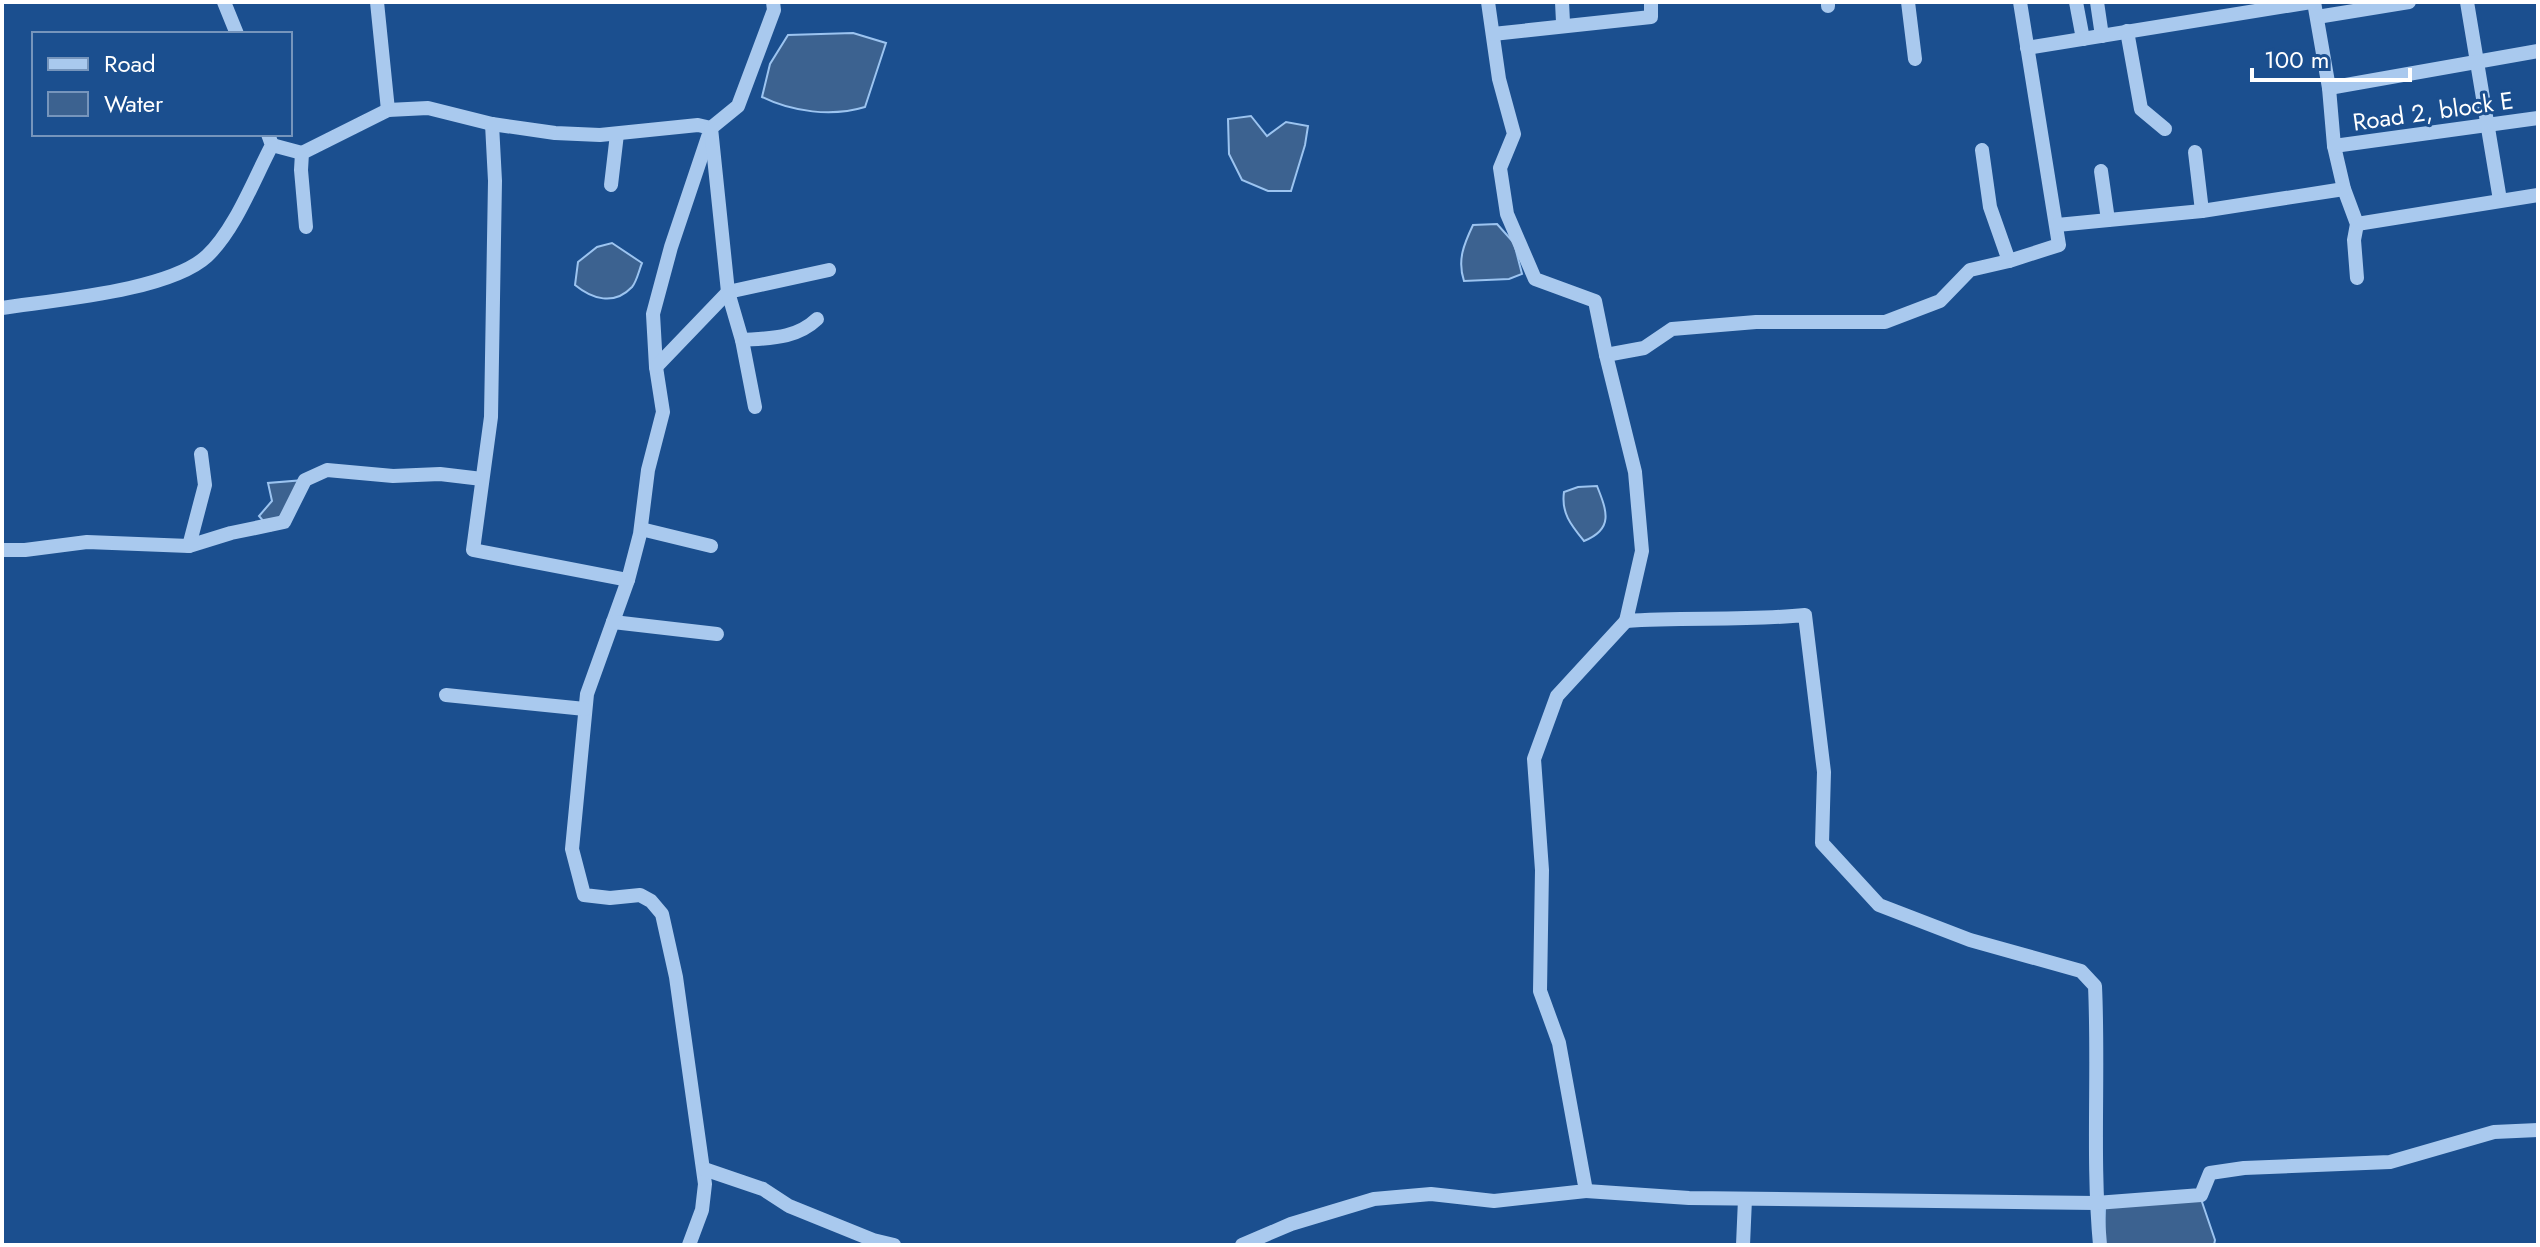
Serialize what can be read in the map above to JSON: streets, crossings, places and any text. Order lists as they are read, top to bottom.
{
  "streets": {
    "street": ["Road 2, block E"]
  },
  "legend": ["Road", "Water"],
  "scale_bar": "100 m"
}
